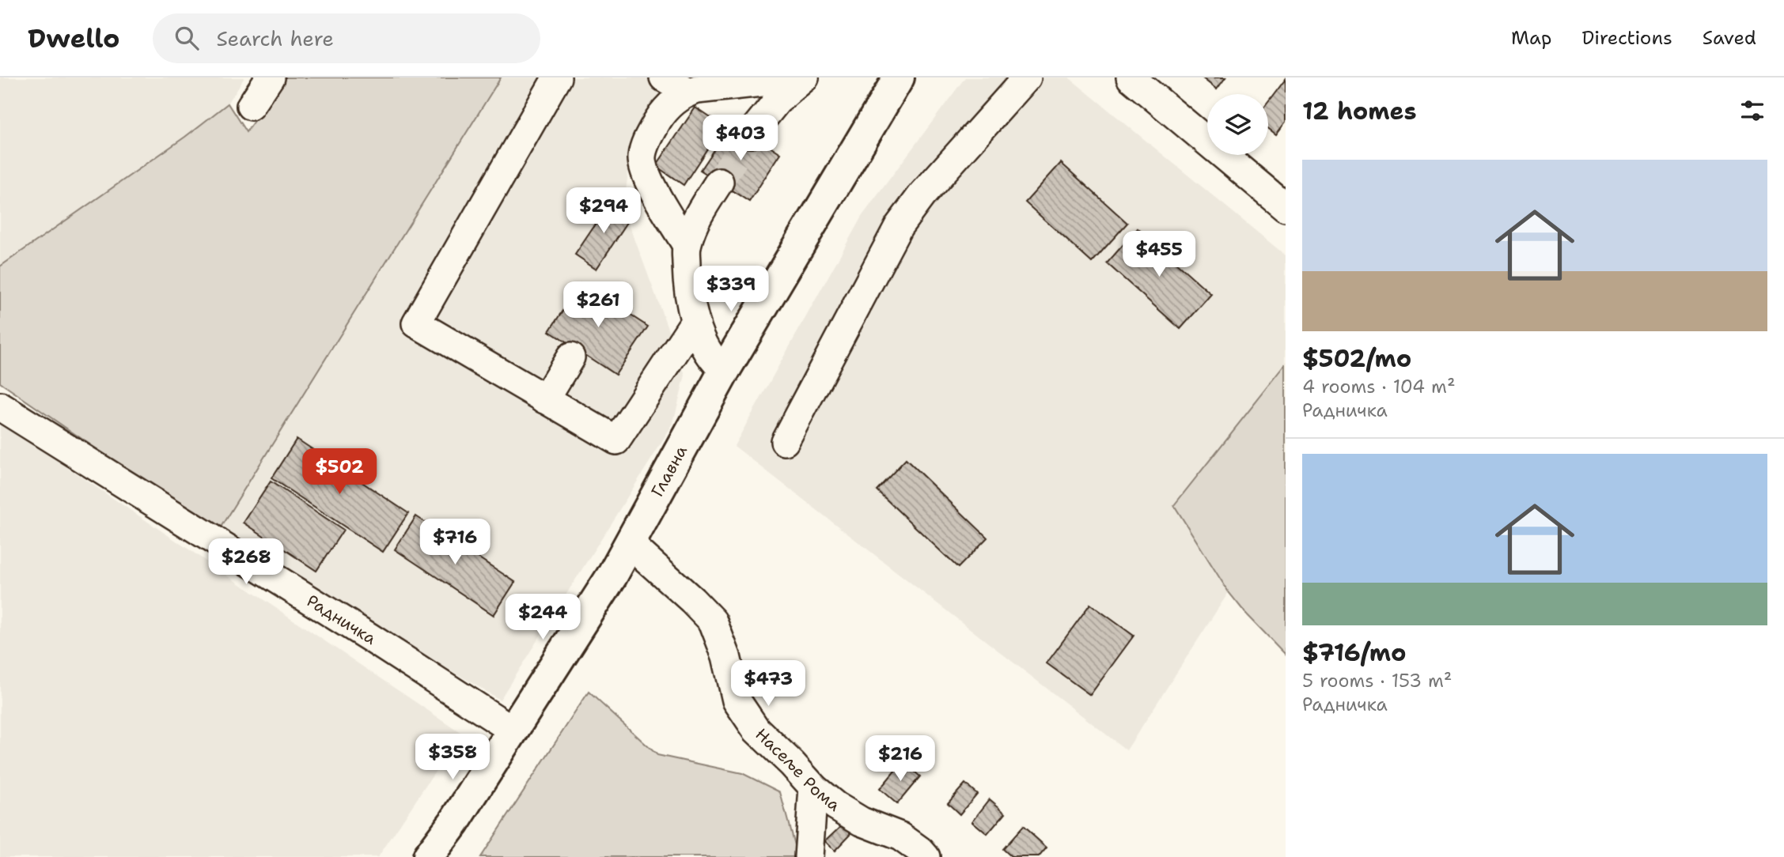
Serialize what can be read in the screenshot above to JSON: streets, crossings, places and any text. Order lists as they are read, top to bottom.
{
  "streets": {
    "main road": ["Главна"],
    "street": ["Радничка", "Насеље Рома"]
  },
  "crossings": [
    ["Главна", "Радничка"],
    ["Главна", "Насеље Рома"]
  ],
  "page": {
    "header": "Dwello",
    "search": "Search here",
    "nav": ["Map", "Directions", "Saved"],
    "heading": "12 homes",
    "price": [
      "$403",
      "$294",
      "$455",
      "$339",
      "$261",
      "$502",
      "$716",
      "$268",
      "$244",
      "$473",
      "$358",
      "$216"
    ],
    "list": [
      {
        "name": "$502/mo",
        "note": "4 rooms · 104 m² · Радничка"
      },
      {
        "name": "$716/mo",
        "note": "5 rooms · 153 m² · Радничка"
      }
    ]
  }
}
